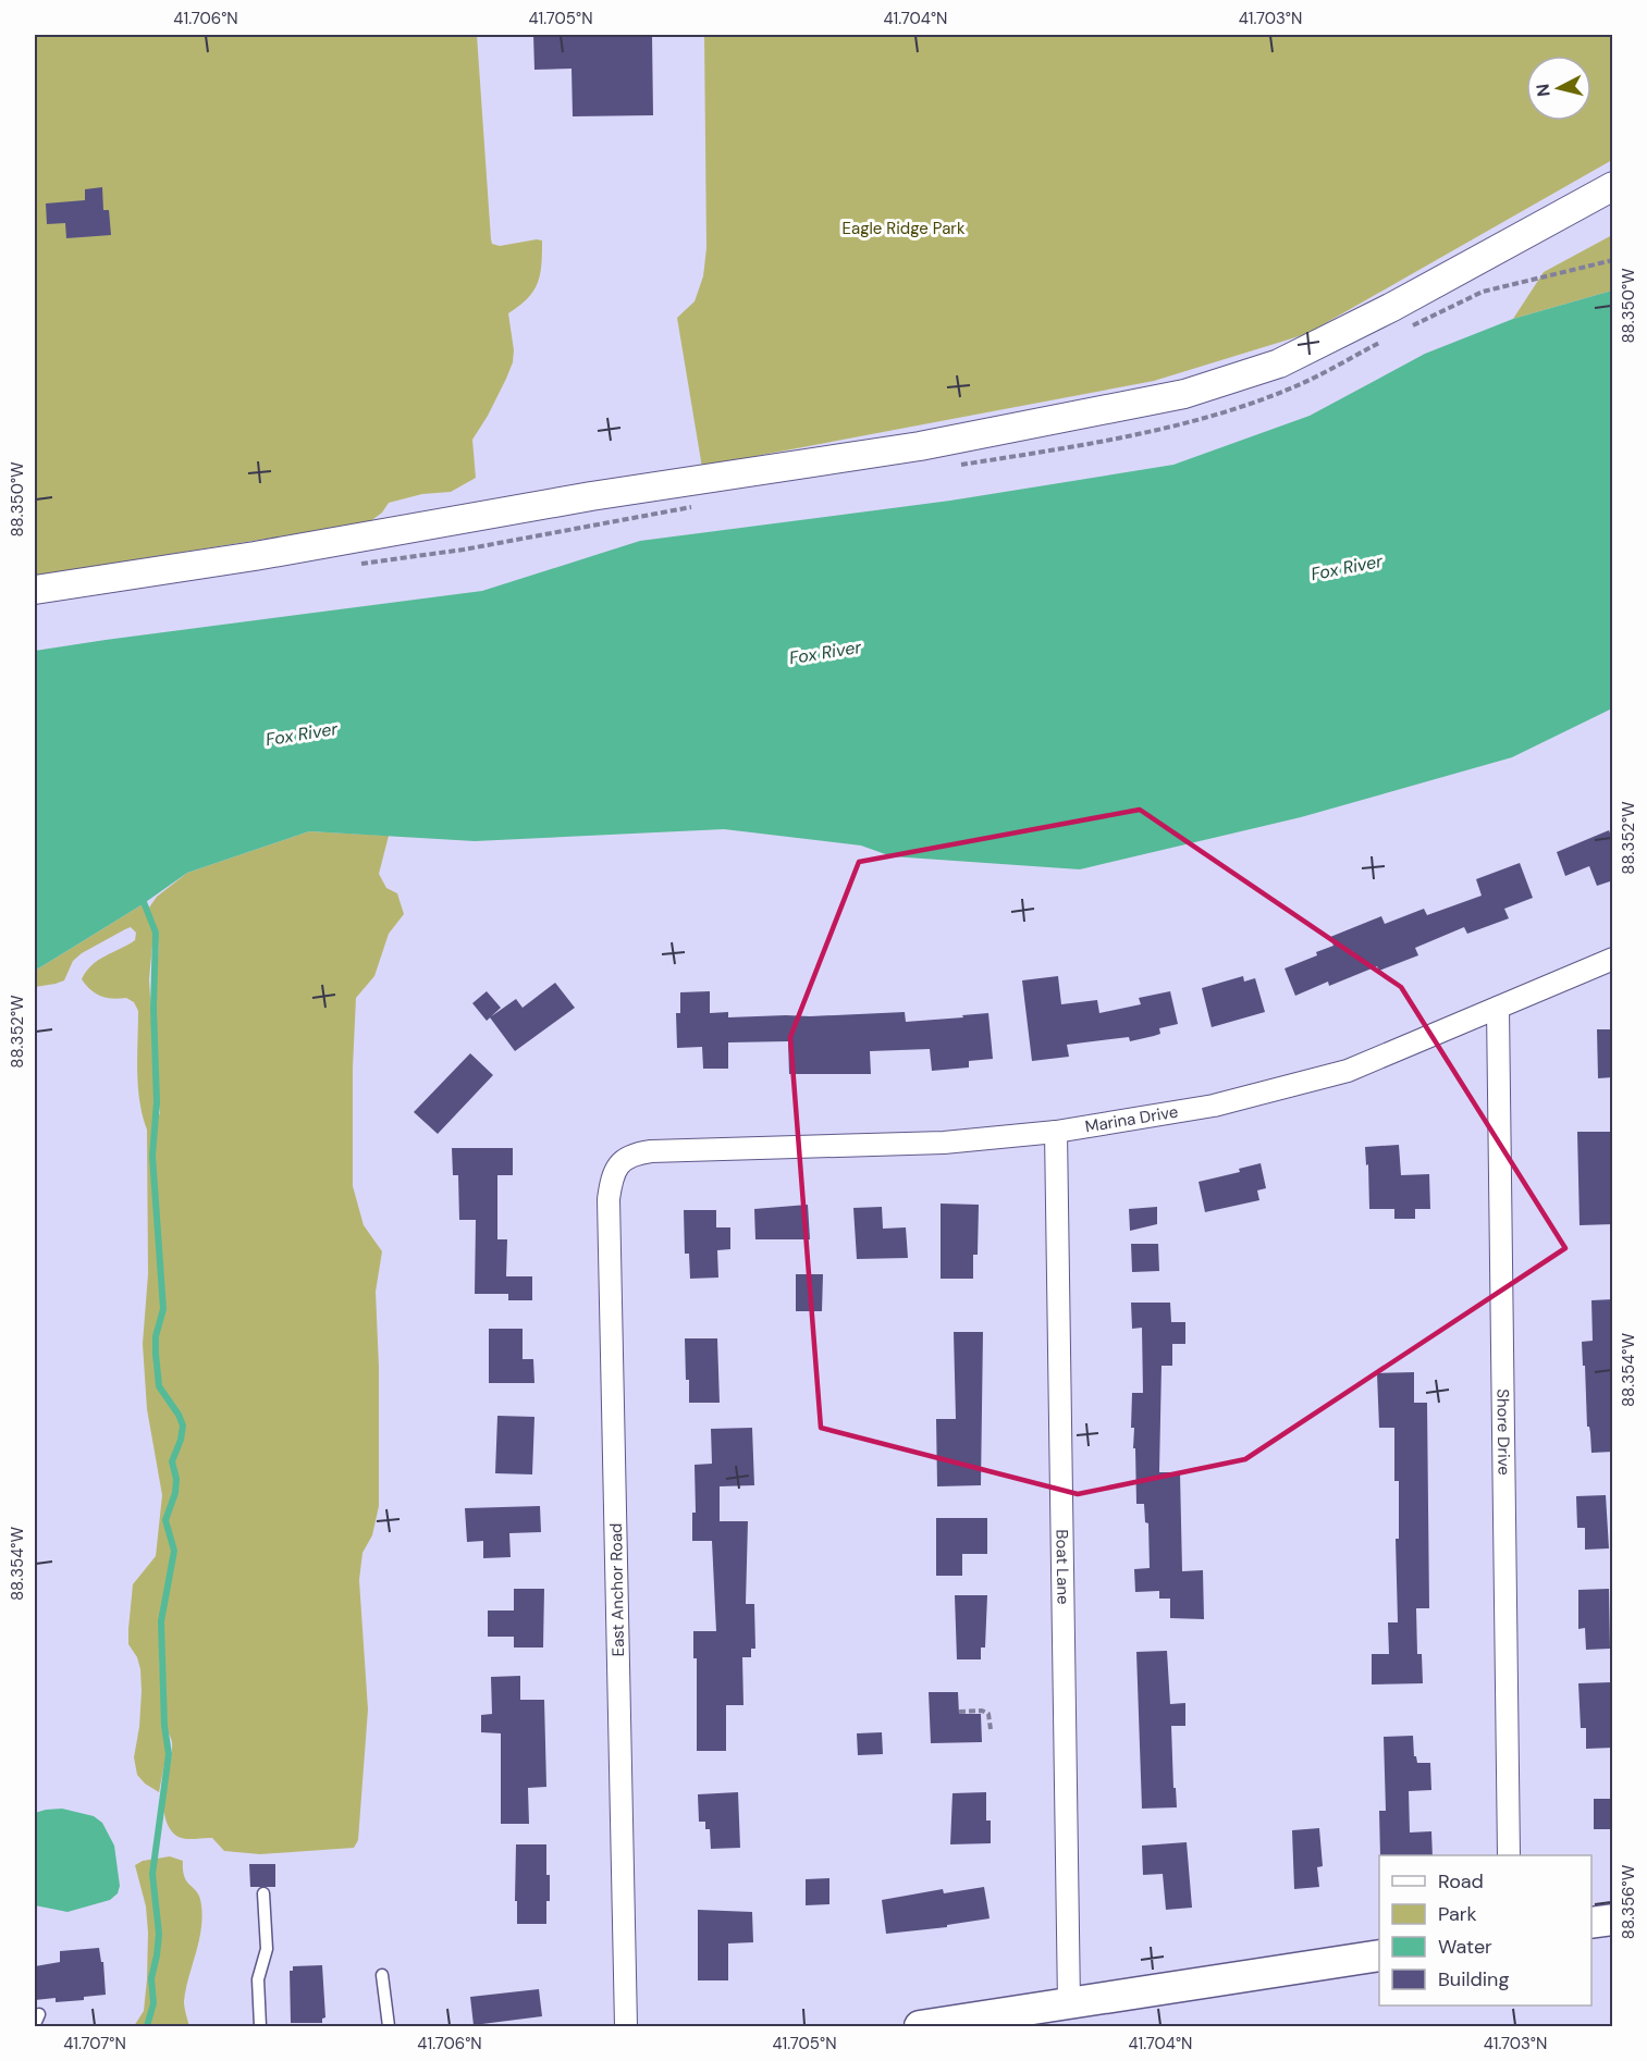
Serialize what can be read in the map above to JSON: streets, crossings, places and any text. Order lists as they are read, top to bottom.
{
  "streets": {
    "street": [
      "Marina Drive",
      "Shore Drive",
      "Boat Lane",
      "East Anchor Road"
    ]
  },
  "crossings": [
    ["Marina Drive", "Shore Drive"],
    ["Marina Drive", "Boat Lane"],
    ["Marina Drive", "East Anchor Road"]
  ],
  "water": ["Fox River"],
  "parks": ["Eagle Ridge Park"],
  "legend": [
    "Road",
    "Park",
    "Water",
    "Building"
  ],
  "north": "left",
  "coordinates": [
    "41.706°N",
    "41.705°N",
    "41.704°N",
    "41.703°N",
    "88.350°W",
    "88.352°W",
    "88.354°W",
    "88.356°W",
    "41.707°N"
  ]
}
